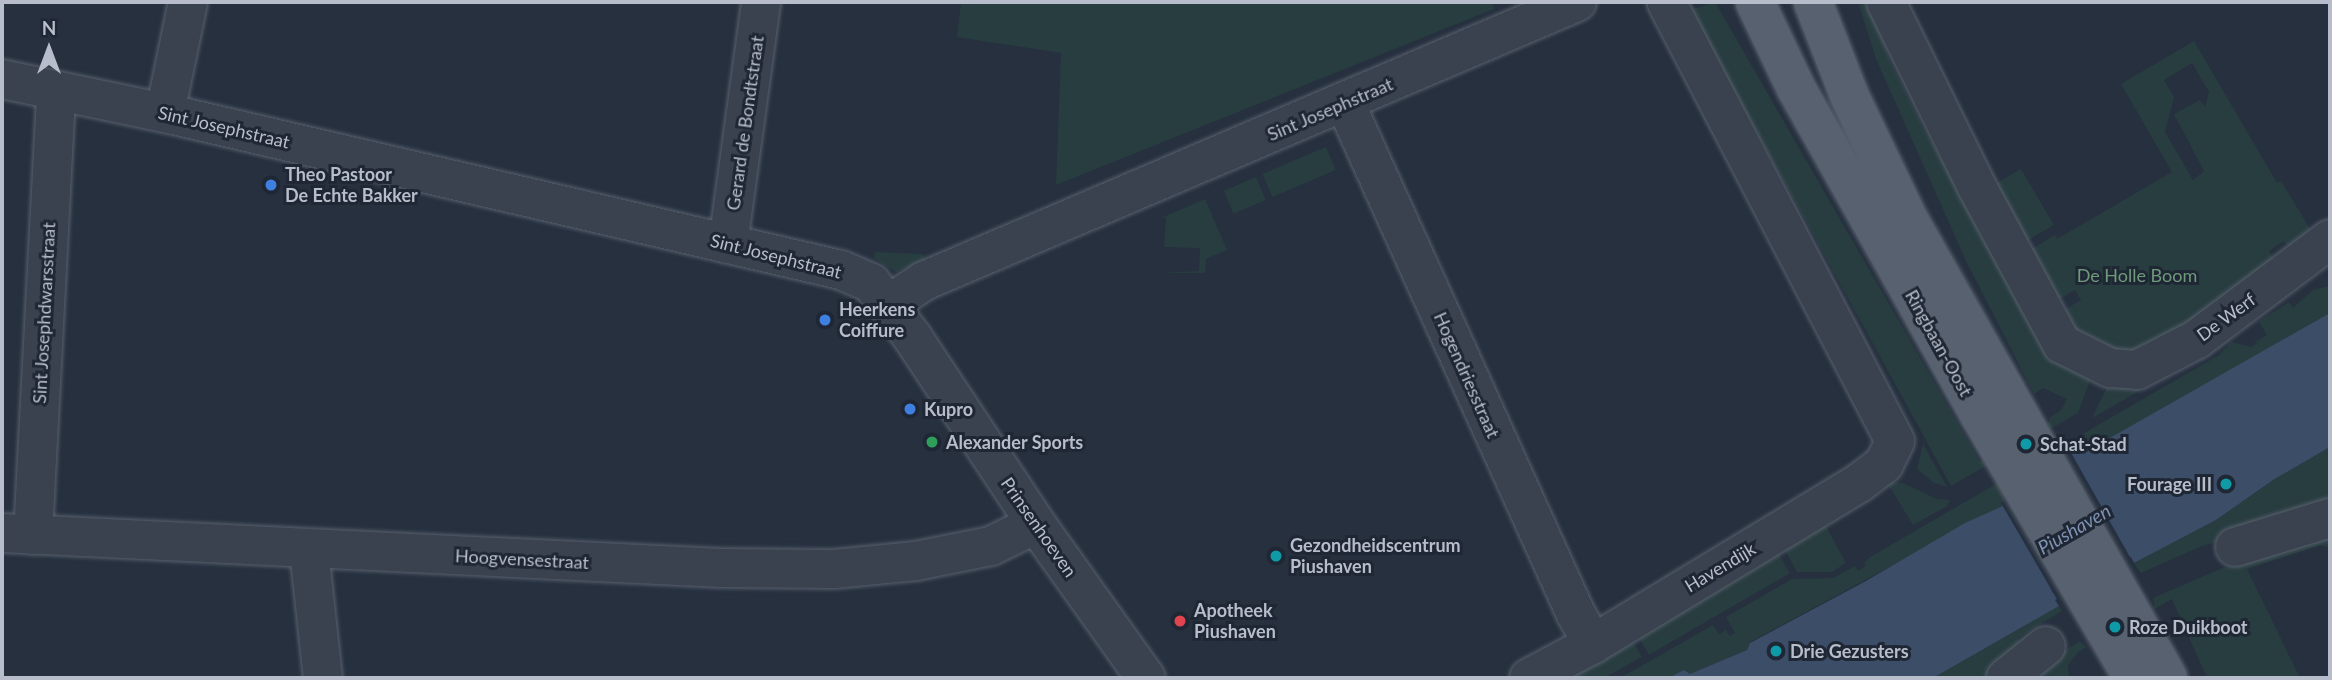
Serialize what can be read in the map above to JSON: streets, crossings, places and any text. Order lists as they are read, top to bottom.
{
  "streets": {
    "main road": ["Ringbaan-Oost"],
    "street": [
      "Sint Josephstraat",
      "Gerard de Bondtstraat",
      "Sint Josephdwarsstraat",
      "De Werf",
      "Hogendriesstraat",
      "Prinsenhoeven",
      "Hoogvensestraat",
      "Havendijk"
    ]
  },
  "crossings": [
    ["Sint Josephstraat", "Gerard de Bondtstraat"],
    ["Sint Josephstraat", "Sint Josephdwarsstraat"],
    ["Sint Josephstraat", "Hogendriesstraat"],
    ["Sint Josephstraat", "Prinsenhoeven"],
    ["Sint Josephdwarsstraat", "Hoogvensestraat"],
    ["Hogendriesstraat", "Havendijk"],
    ["Prinsenhoeven", "Hoogvensestraat"]
  ],
  "water": ["Piushaven"],
  "parks": ["De Holle Boom"],
  "places": [
    "Theo Pastoor De Echte Bakker",
    "Heerkens Coiffure",
    "Kupro",
    "Alexander Sports",
    "Schat-Stad",
    "Fourage III",
    "Gezondheidscentrum Piushaven",
    "Apotheek Piushaven",
    "Roze Duikboot",
    "Drie Gezusters"
  ],
  "north": "top"
}
